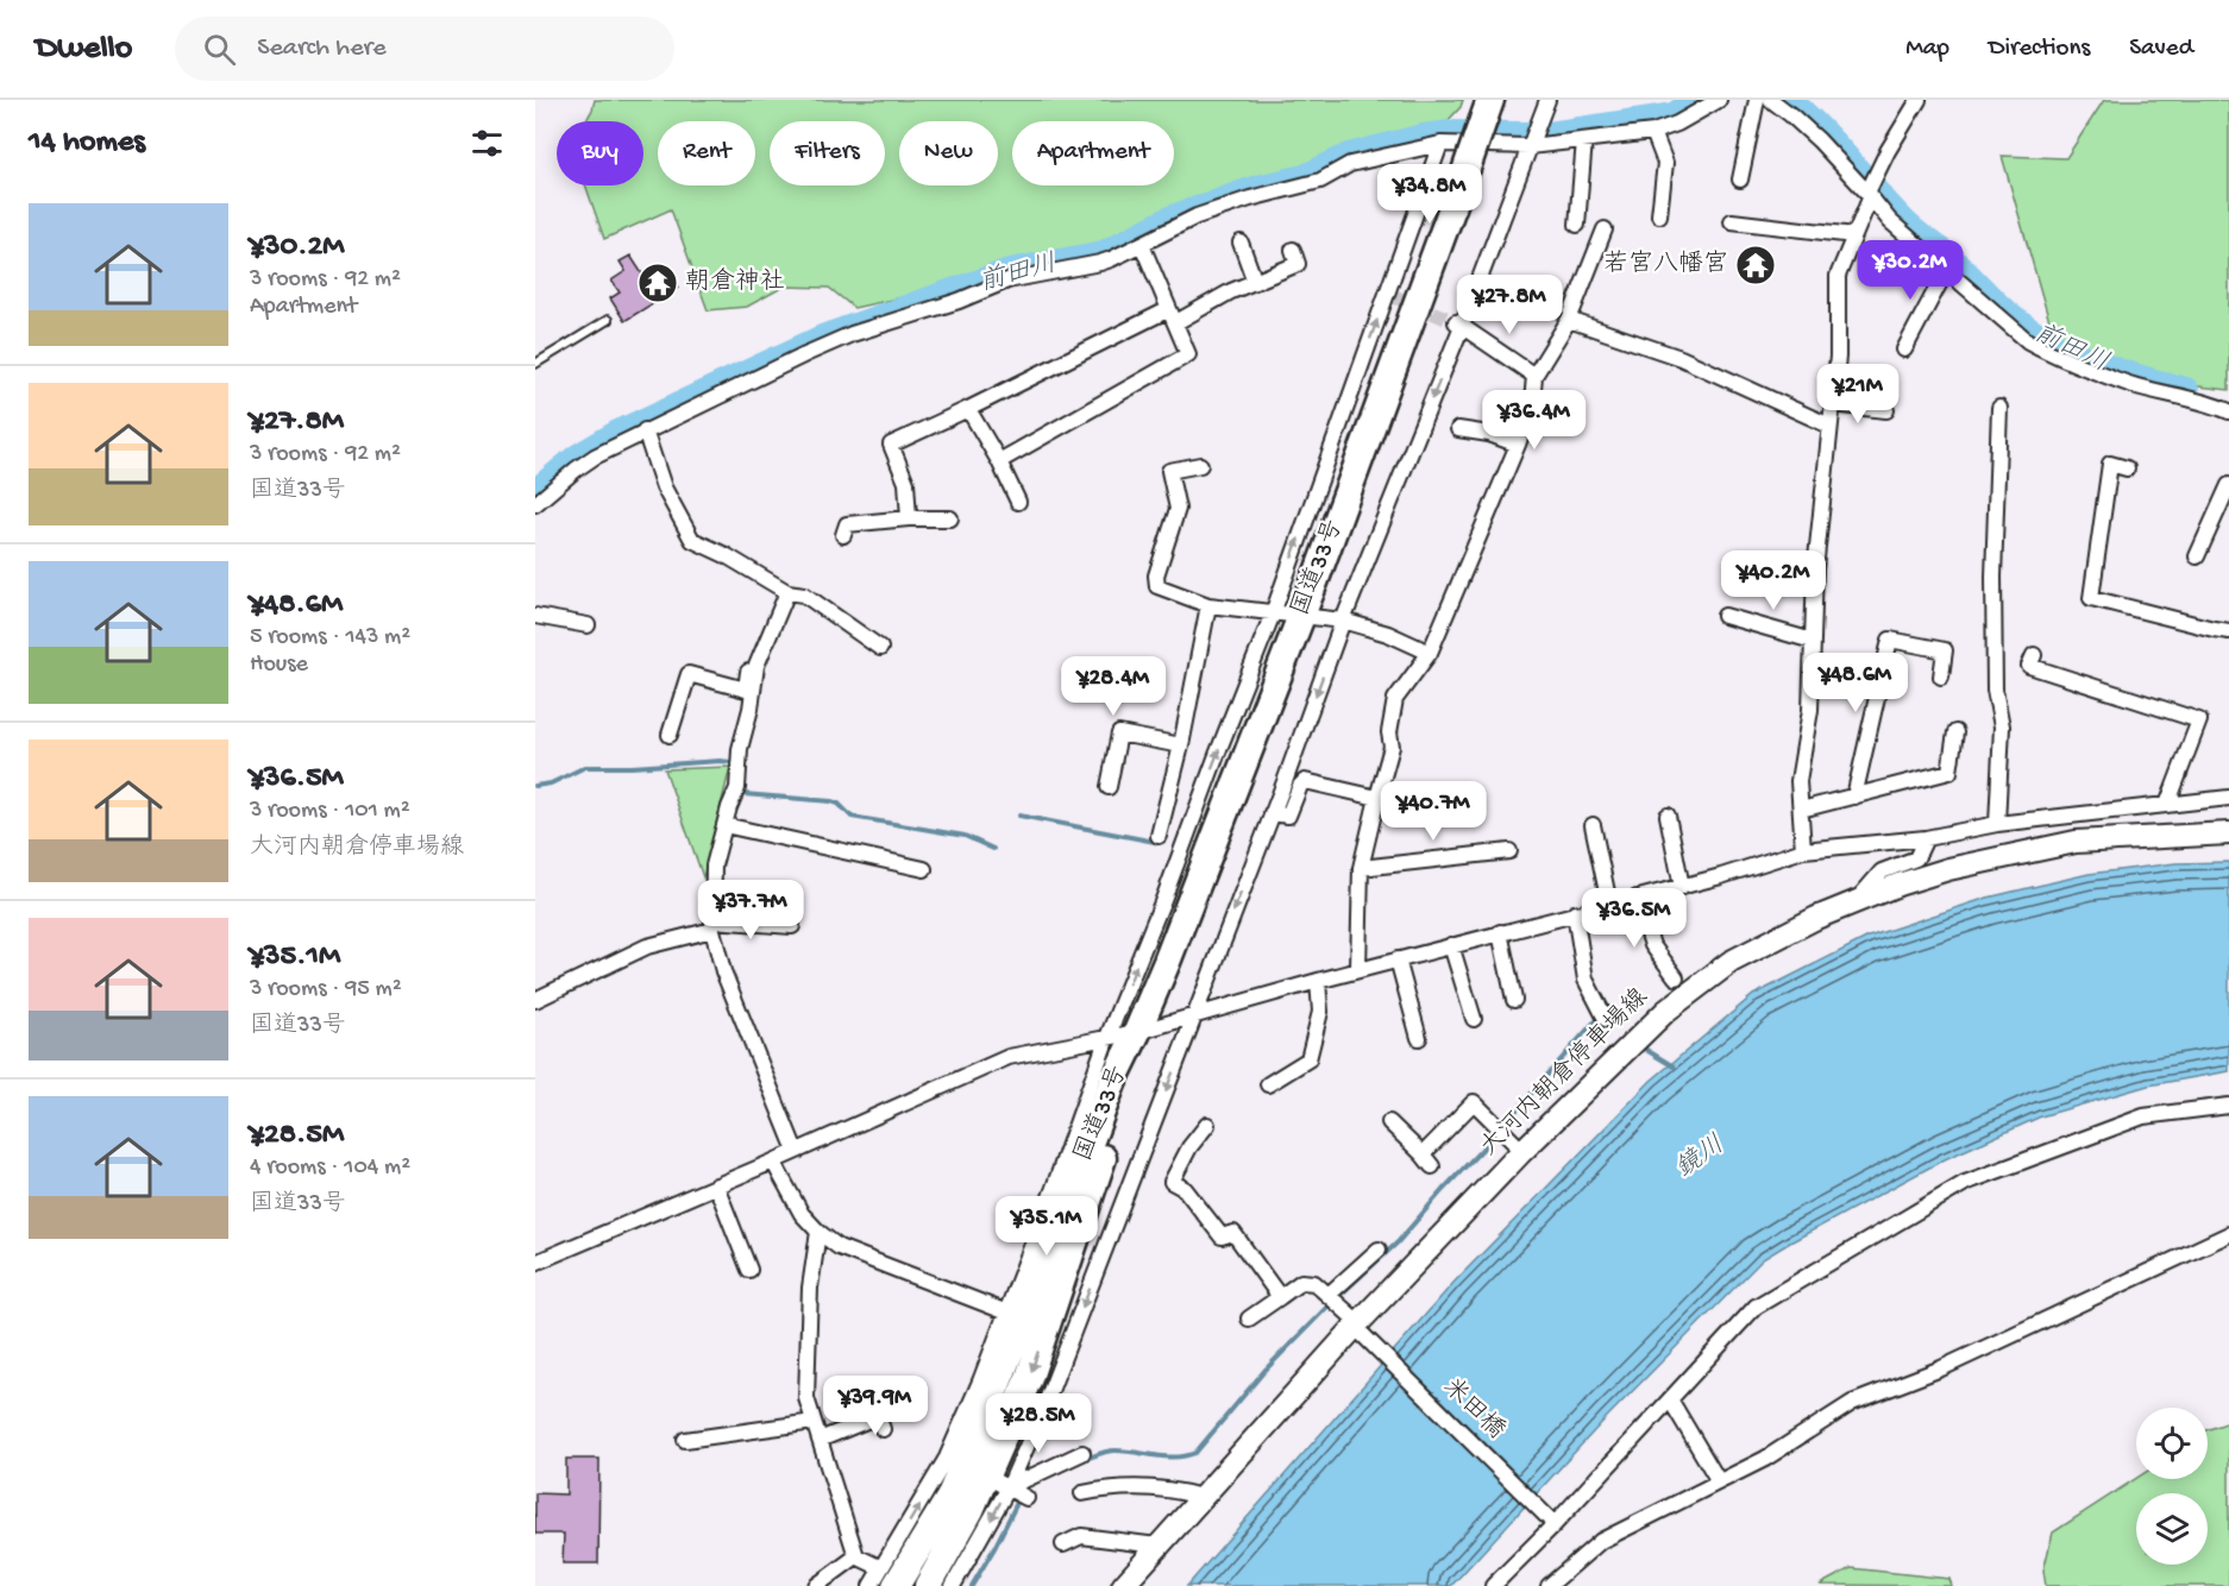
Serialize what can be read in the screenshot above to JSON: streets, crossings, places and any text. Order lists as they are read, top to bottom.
{
  "streets": {
    "highway": ["国道33号"],
    "main road": ["大河内朝倉停車場線"],
    "street": ["米田橋"]
  },
  "crossings": [
    ["大河内朝倉停車場線", "米田橋"]
  ],
  "water": ["前田川", "鏡川"],
  "places": {
    "temple": ["若宮八幡宮", "朝倉神社"]
  },
  "page": {
    "header": "Dwello",
    "search": "Search here",
    "nav": ["Map", "Directions", "Saved"],
    "heading": "14 homes",
    "chip": [
      "Buy",
      "Rent",
      "Filters",
      "New",
      "Apartment"
    ],
    "price": [
      "¥34.8M",
      "¥30.2M",
      "¥27.8M",
      "¥21M",
      "¥36.4M",
      "¥40.2M",
      "¥48.6M",
      "¥28.4M",
      "¥40.7M",
      "¥37.7M",
      "¥36.5M",
      "¥35.1M",
      "¥39.9M",
      "¥28.5M"
    ],
    "list": [
      {
        "name": "¥30.2M",
        "note": "3 rooms · 92 m² · Apartment"
      },
      {
        "name": "¥27.8M",
        "note": "3 rooms · 92 m² · 国道33号"
      },
      {
        "name": "¥48.6M",
        "note": "5 rooms · 143 m² · House"
      },
      {
        "name": "¥36.5M",
        "note": "3 rooms · 101 m² · 大河内朝倉停車場線"
      },
      {
        "name": "¥35.1M",
        "note": "3 rooms · 95 m² · 国道33号"
      },
      {
        "name": "¥28.5M",
        "note": "4 rooms · 104 m² · 国道33号"
      }
    ]
  }
}
